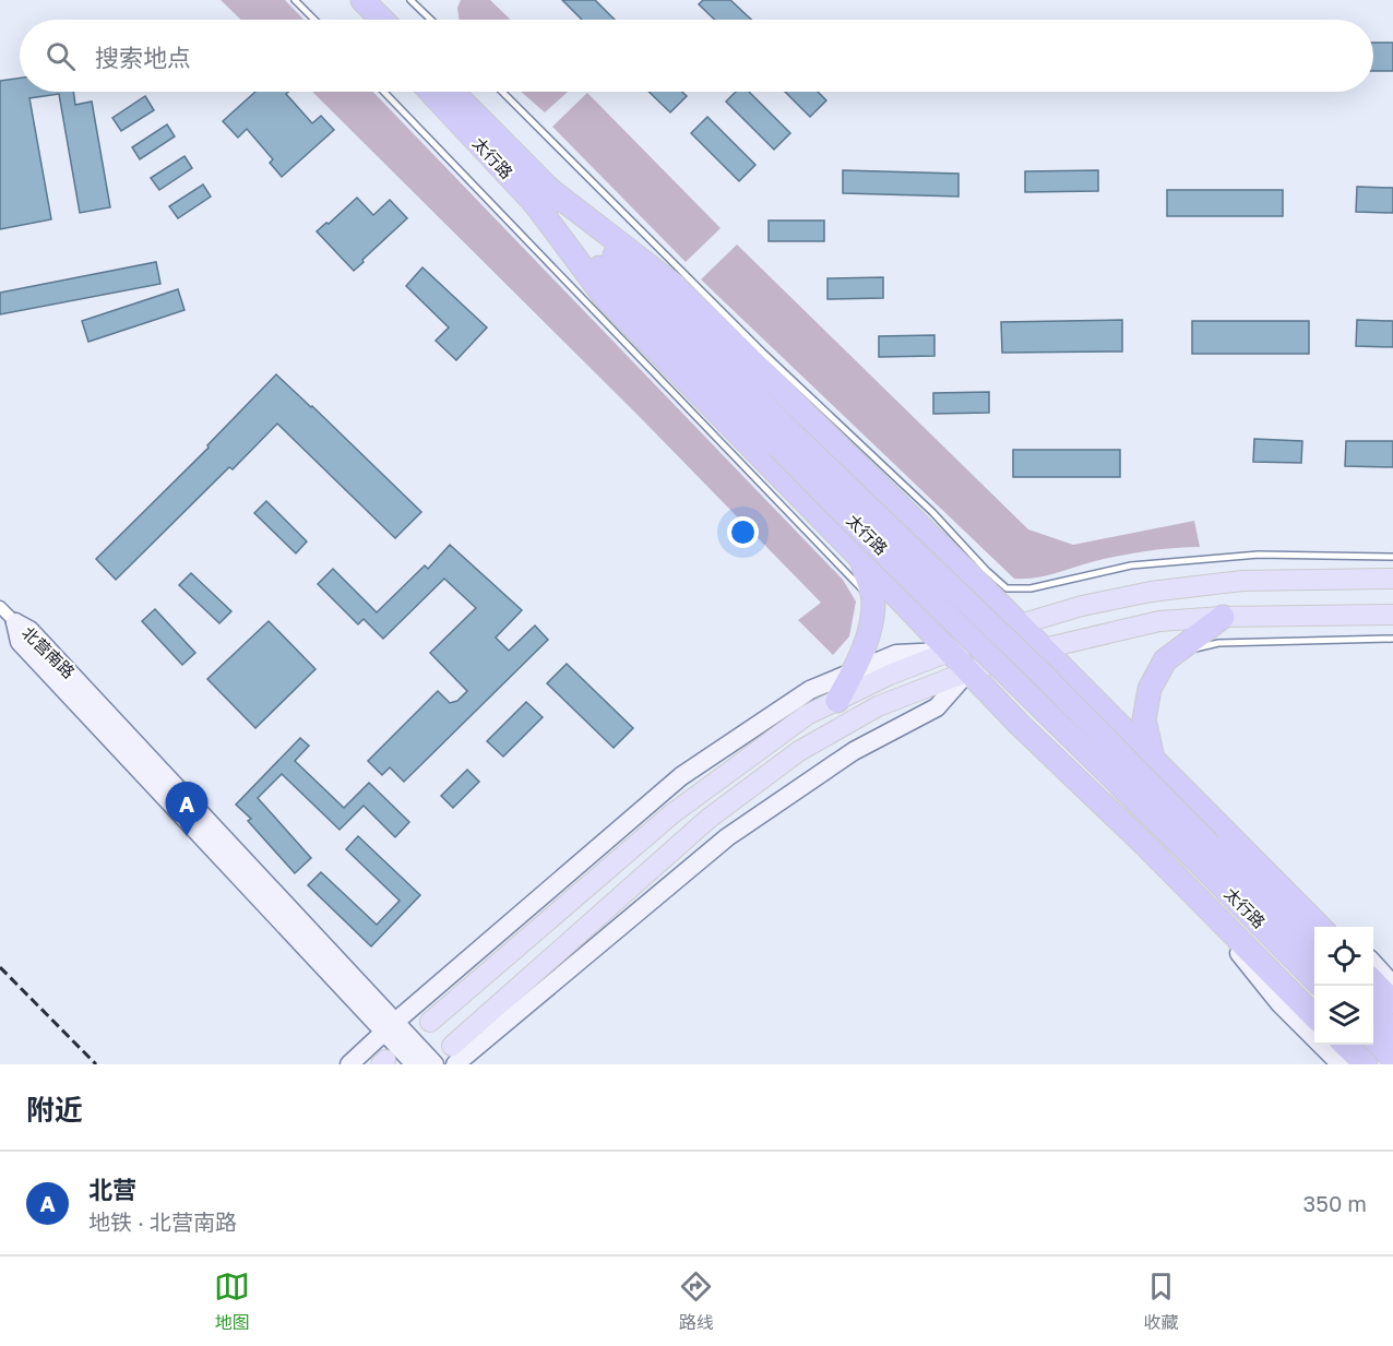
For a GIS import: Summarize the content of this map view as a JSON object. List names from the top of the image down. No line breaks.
{"streets":{"highway":["太行路"],"main road":["北营南路"]},"page":{"search":"搜索地点","pins":"A","heading":"附近","list":[{"mark":"A","name":"北营","note":"地铁 · 北营南路","value":"350 m"}],"nav":["地图","路线","收藏"]}}
